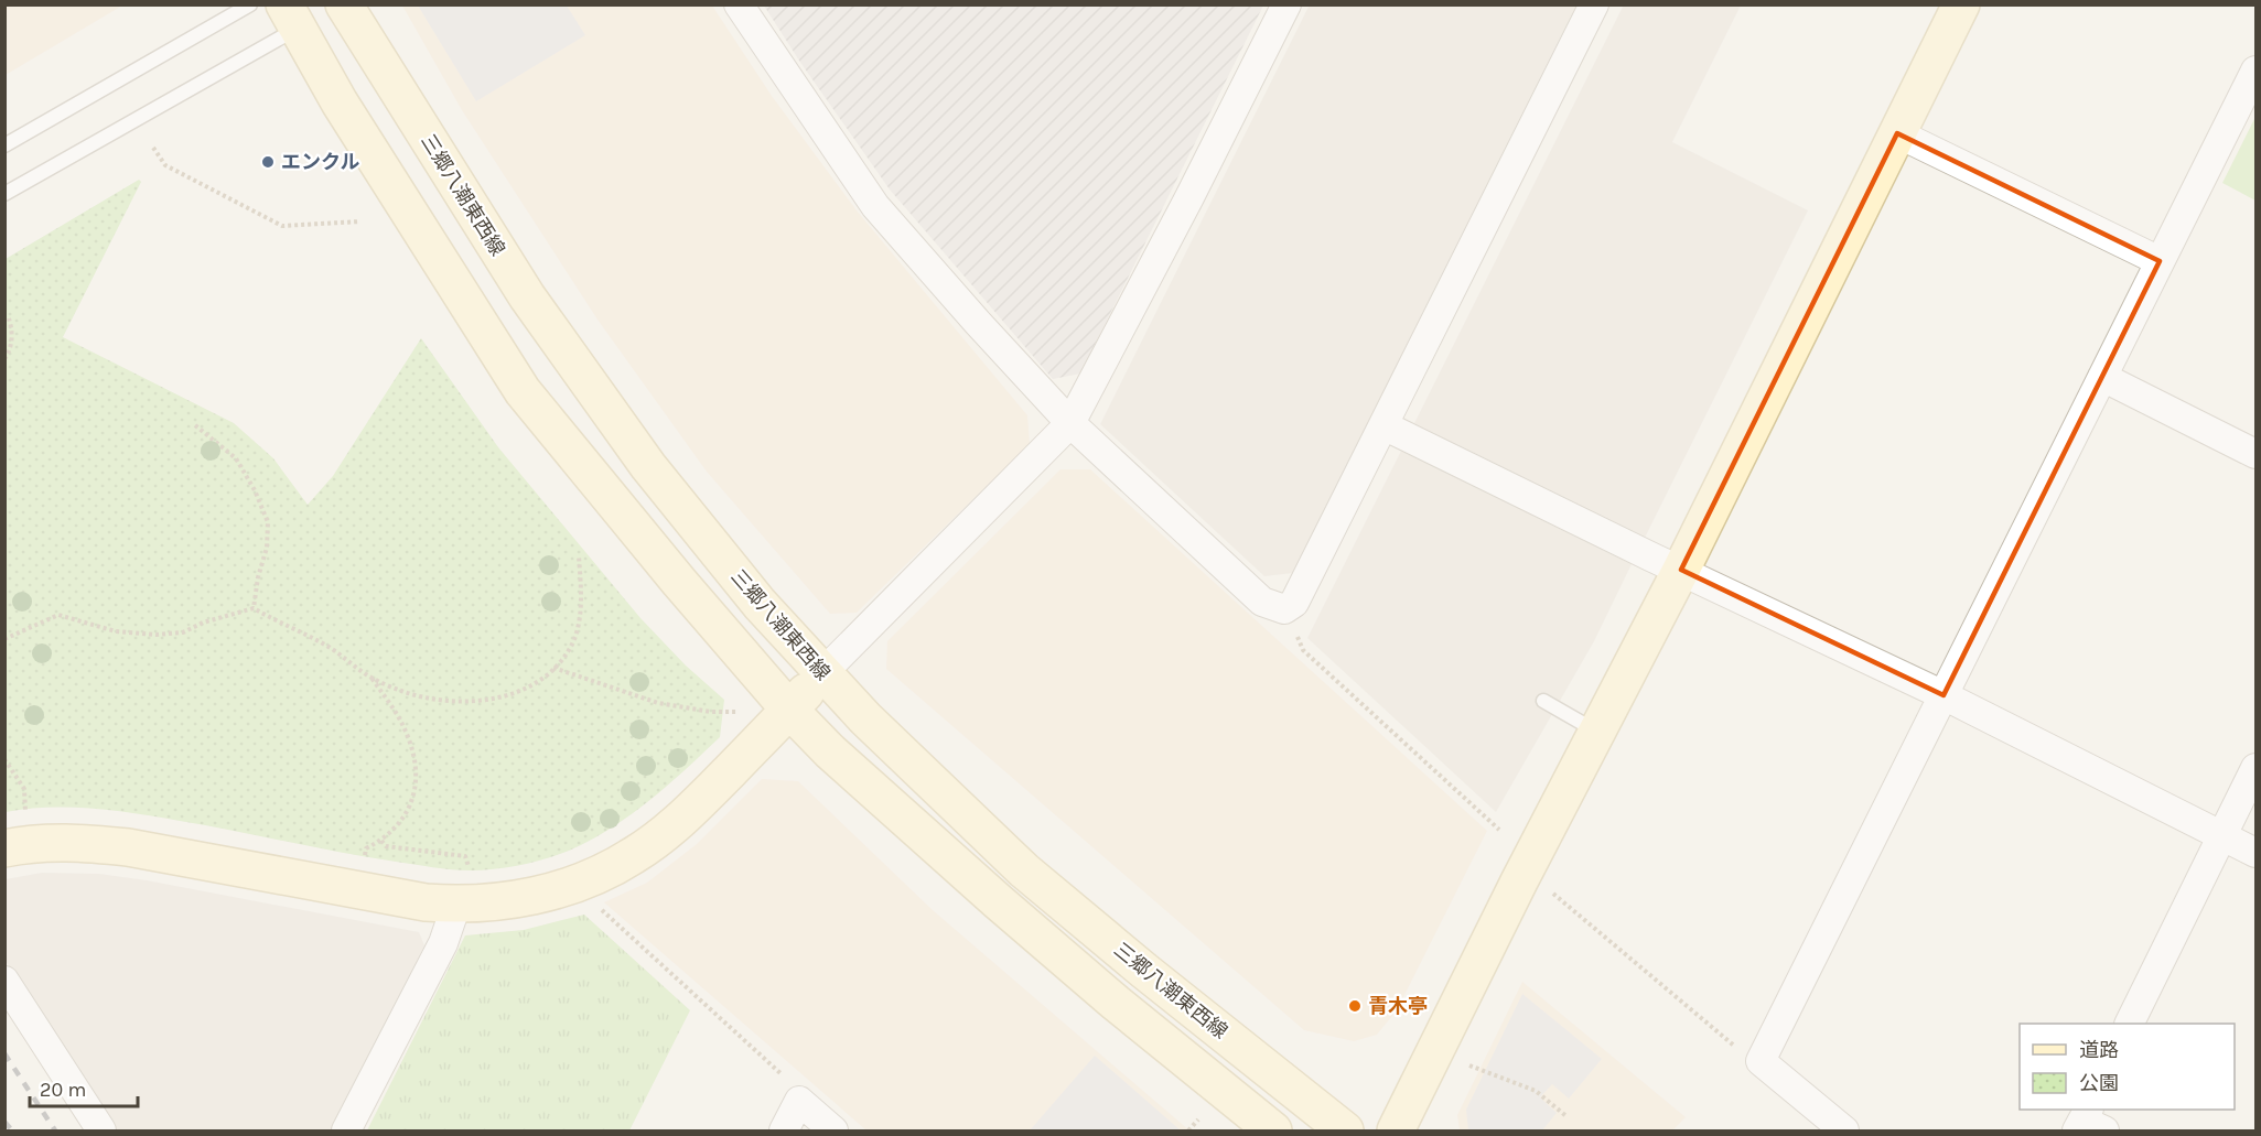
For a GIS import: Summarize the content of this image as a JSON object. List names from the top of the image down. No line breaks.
{"streets":{"street":["三郷八潮東西線"]},"places":["エンクル","青木亭"],"legend":["道路","公園"],"scale_bar":"20 m"}
